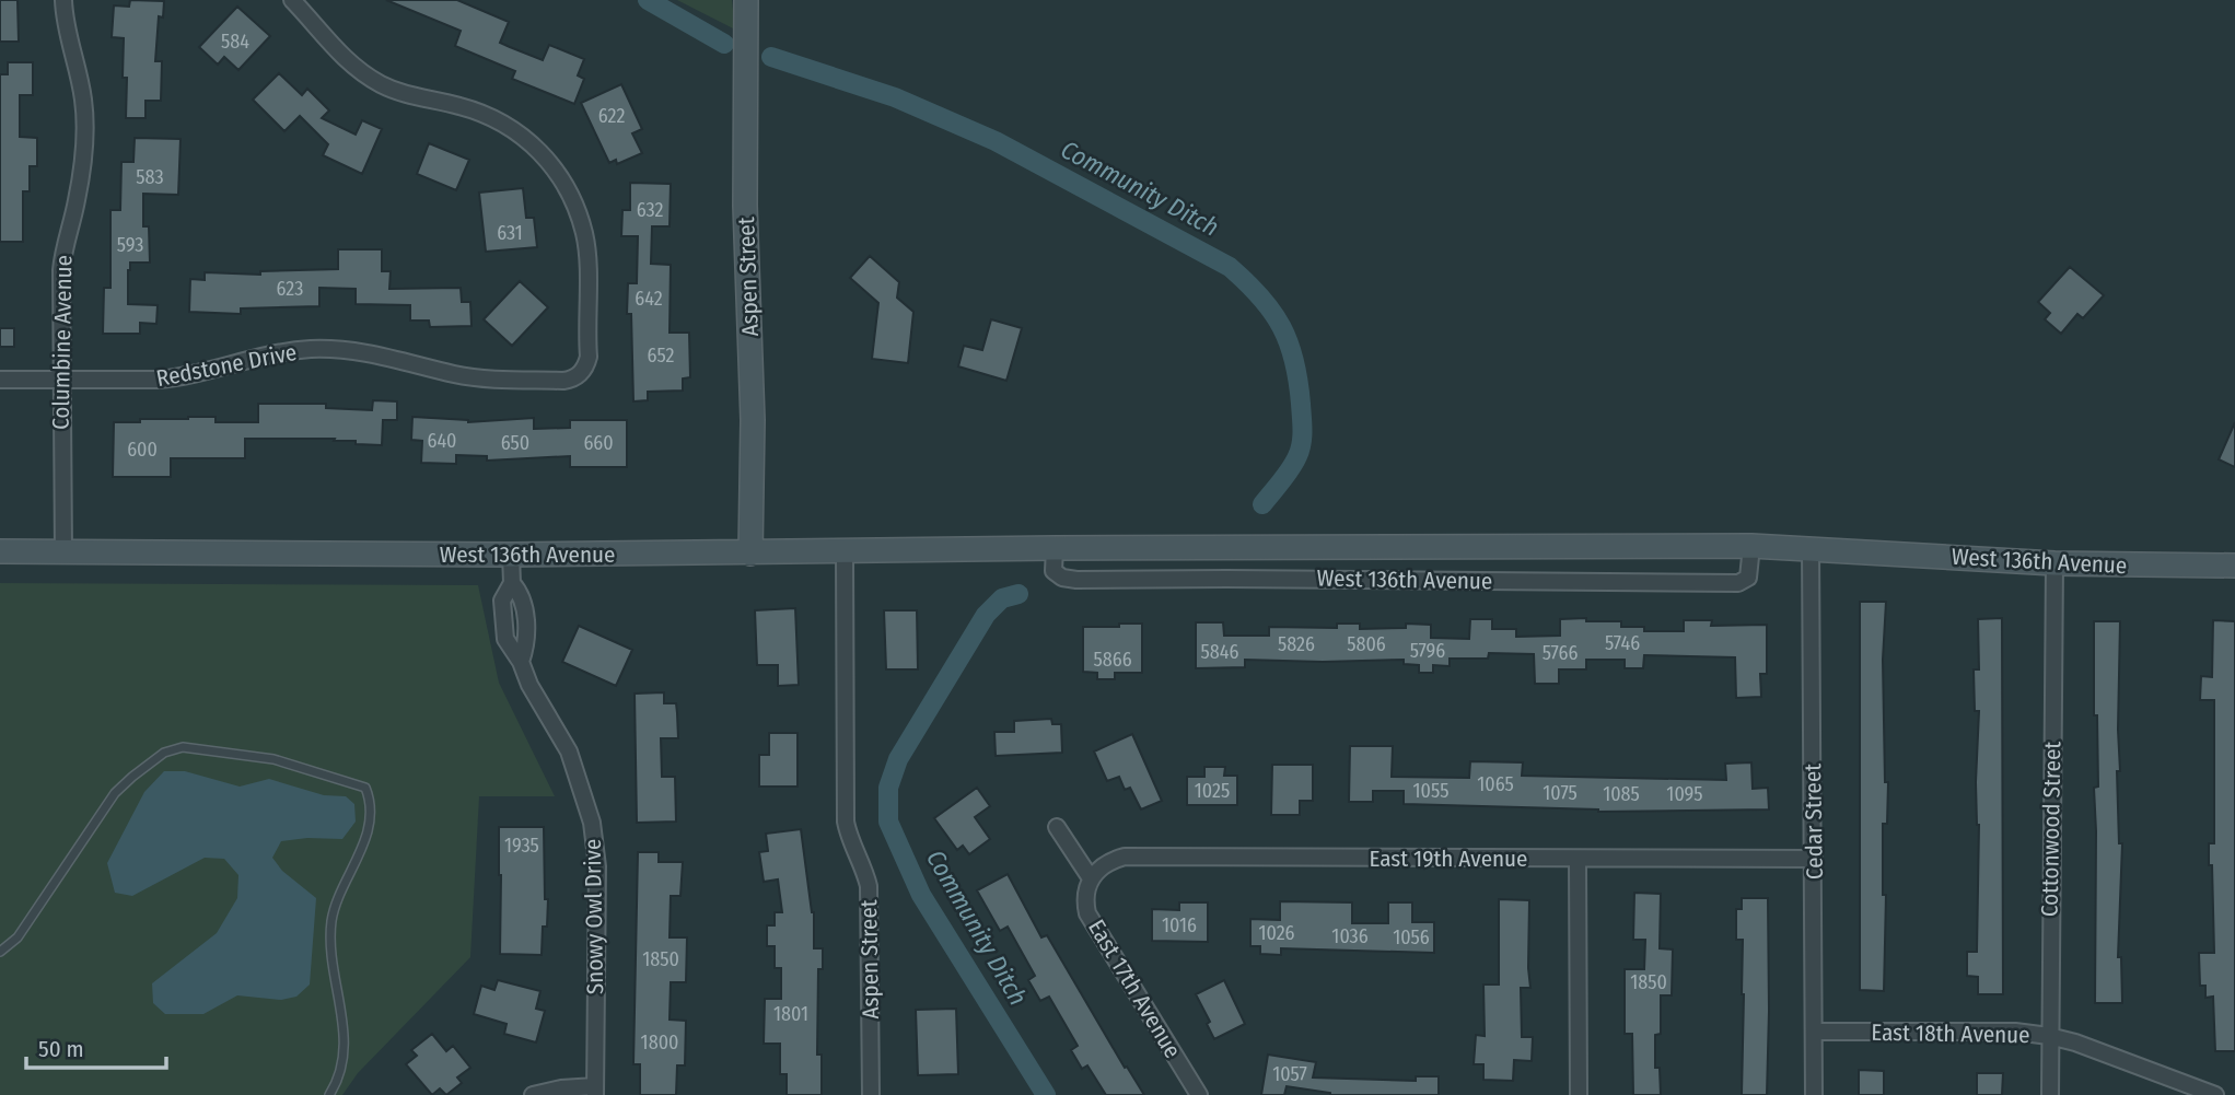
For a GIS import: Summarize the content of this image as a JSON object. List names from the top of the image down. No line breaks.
{"streets":{"main road":["Aspen Street","West 136th Avenue"],"street":["Columbine Avenue","Redstone Drive","Cedar Street","Cottonwood Street","East 19th Avenue","Snowy Owl Drive","East 17th Avenue","East 18th Avenue"]},"crossings":[["Aspen Street","West 136th Avenue"],["Columbine Avenue","Redstone Drive"],["Columbine Avenue","West 136th Avenue"],["West 136th Avenue","Cedar Street"],["West 136th Avenue","Cottonwood Street"],["West 136th Avenue","Snowy Owl Drive"],["Cedar Street","East 19th Avenue"],["Cedar Street","East 18th Avenue"],["Cottonwood Street","East 18th Avenue"],["East 19th Avenue","East 17th Avenue"]],"water":["Community Ditch"],"house_numbers":["584","622","583","632","631","593","623","642","652","640","650","660","600","5746","5826","5806","5796","5846","5766","5866","1065","1025","1055","1075","1085","1095","1935","1016","1026","1036","1056","1850","1850","1801","1800","1057"],"scale_bar":"50 m"}
